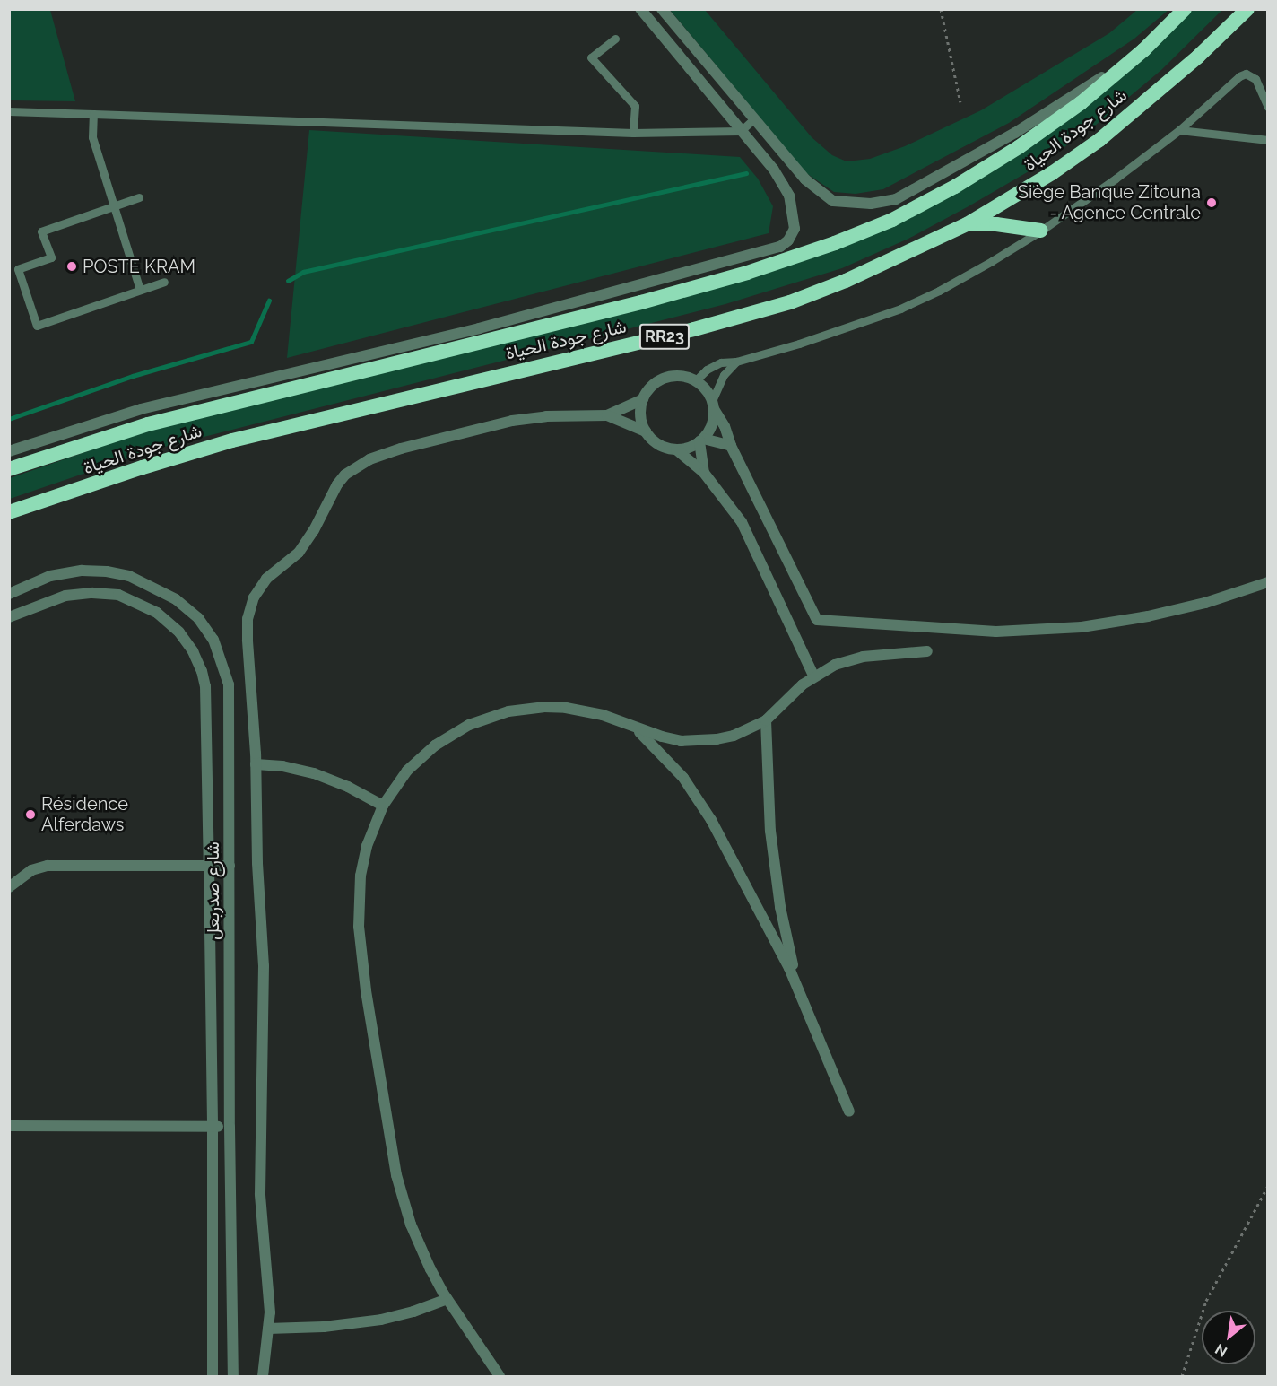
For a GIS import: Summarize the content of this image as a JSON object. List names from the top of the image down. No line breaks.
{"streets":{"highway":["شارع جودة الحياة","RR23"],"street":["شارع صدربعل"]},"places":["Siège Banque Zitouna - Agence Centrale","POSTE KRAM","Résidence Alferdaws"],"north":"bottom left"}
